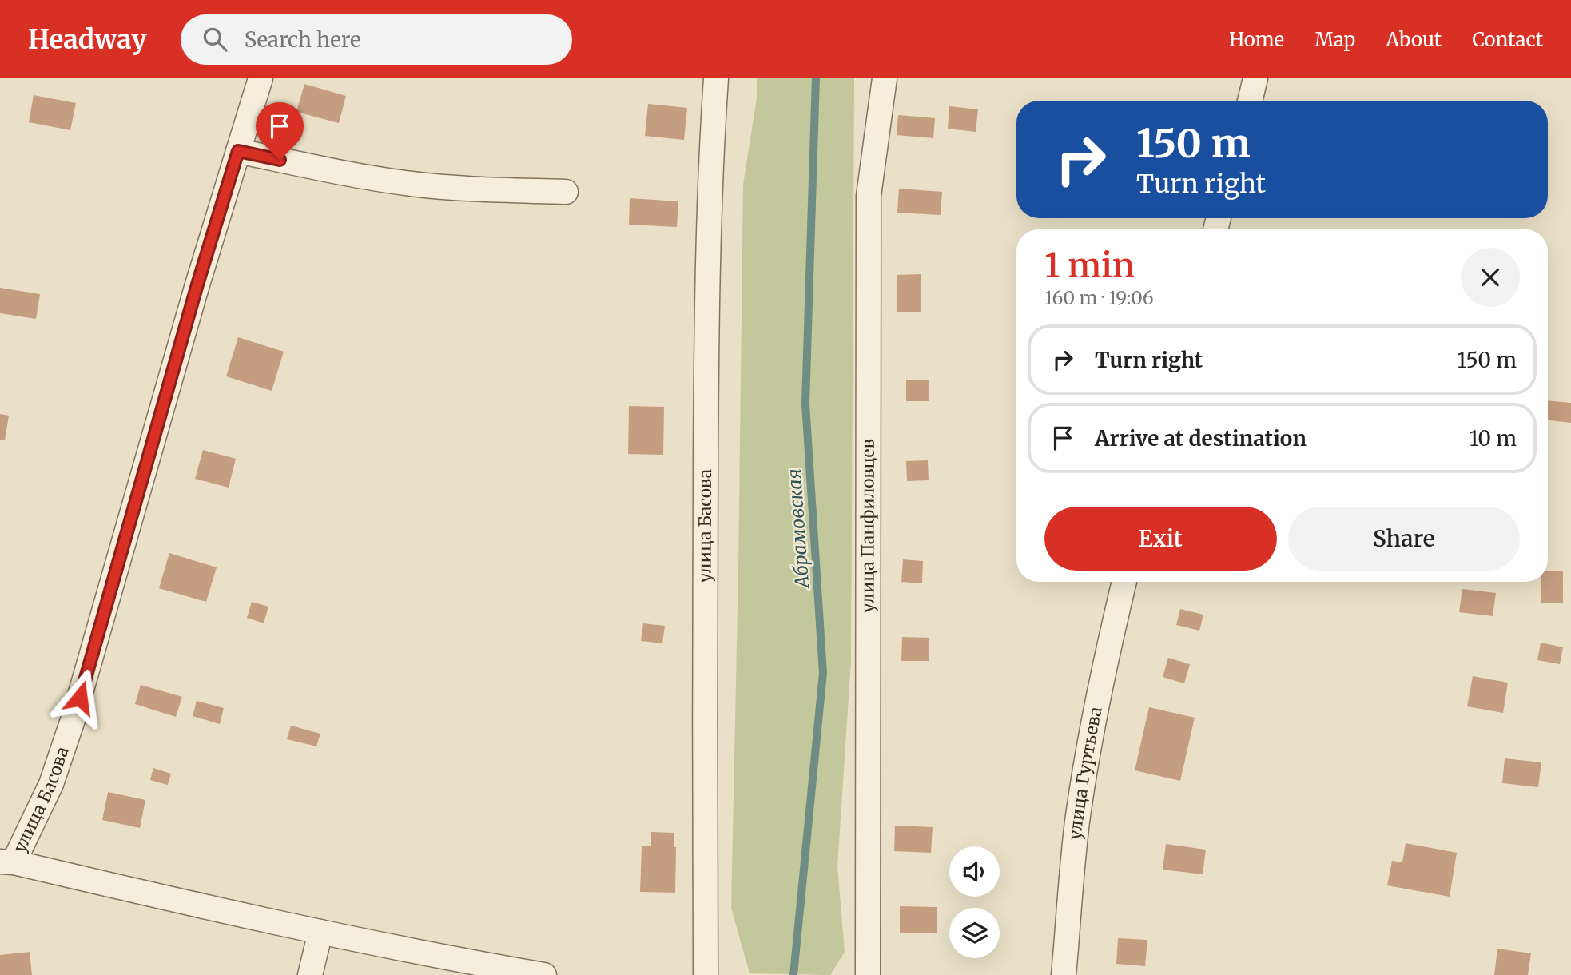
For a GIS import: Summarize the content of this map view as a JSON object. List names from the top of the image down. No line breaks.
{"streets":{"street":["улица Панфиловцев","улица Басова","улица Гуртьева"]},"water":["Абрамовская"],"page":{"header":"Headway","search":"Search here","nav":["Home","Map","About","Contact"],"turn":["150 m","Turn right"],"heading":["1 min","160 m · 19:06"],"list":[{"name":"Turn right","value":"150 m"},{"name":"Arrive at destination","value":"10 m"}],"buttons":["Exit","Share"]}}
